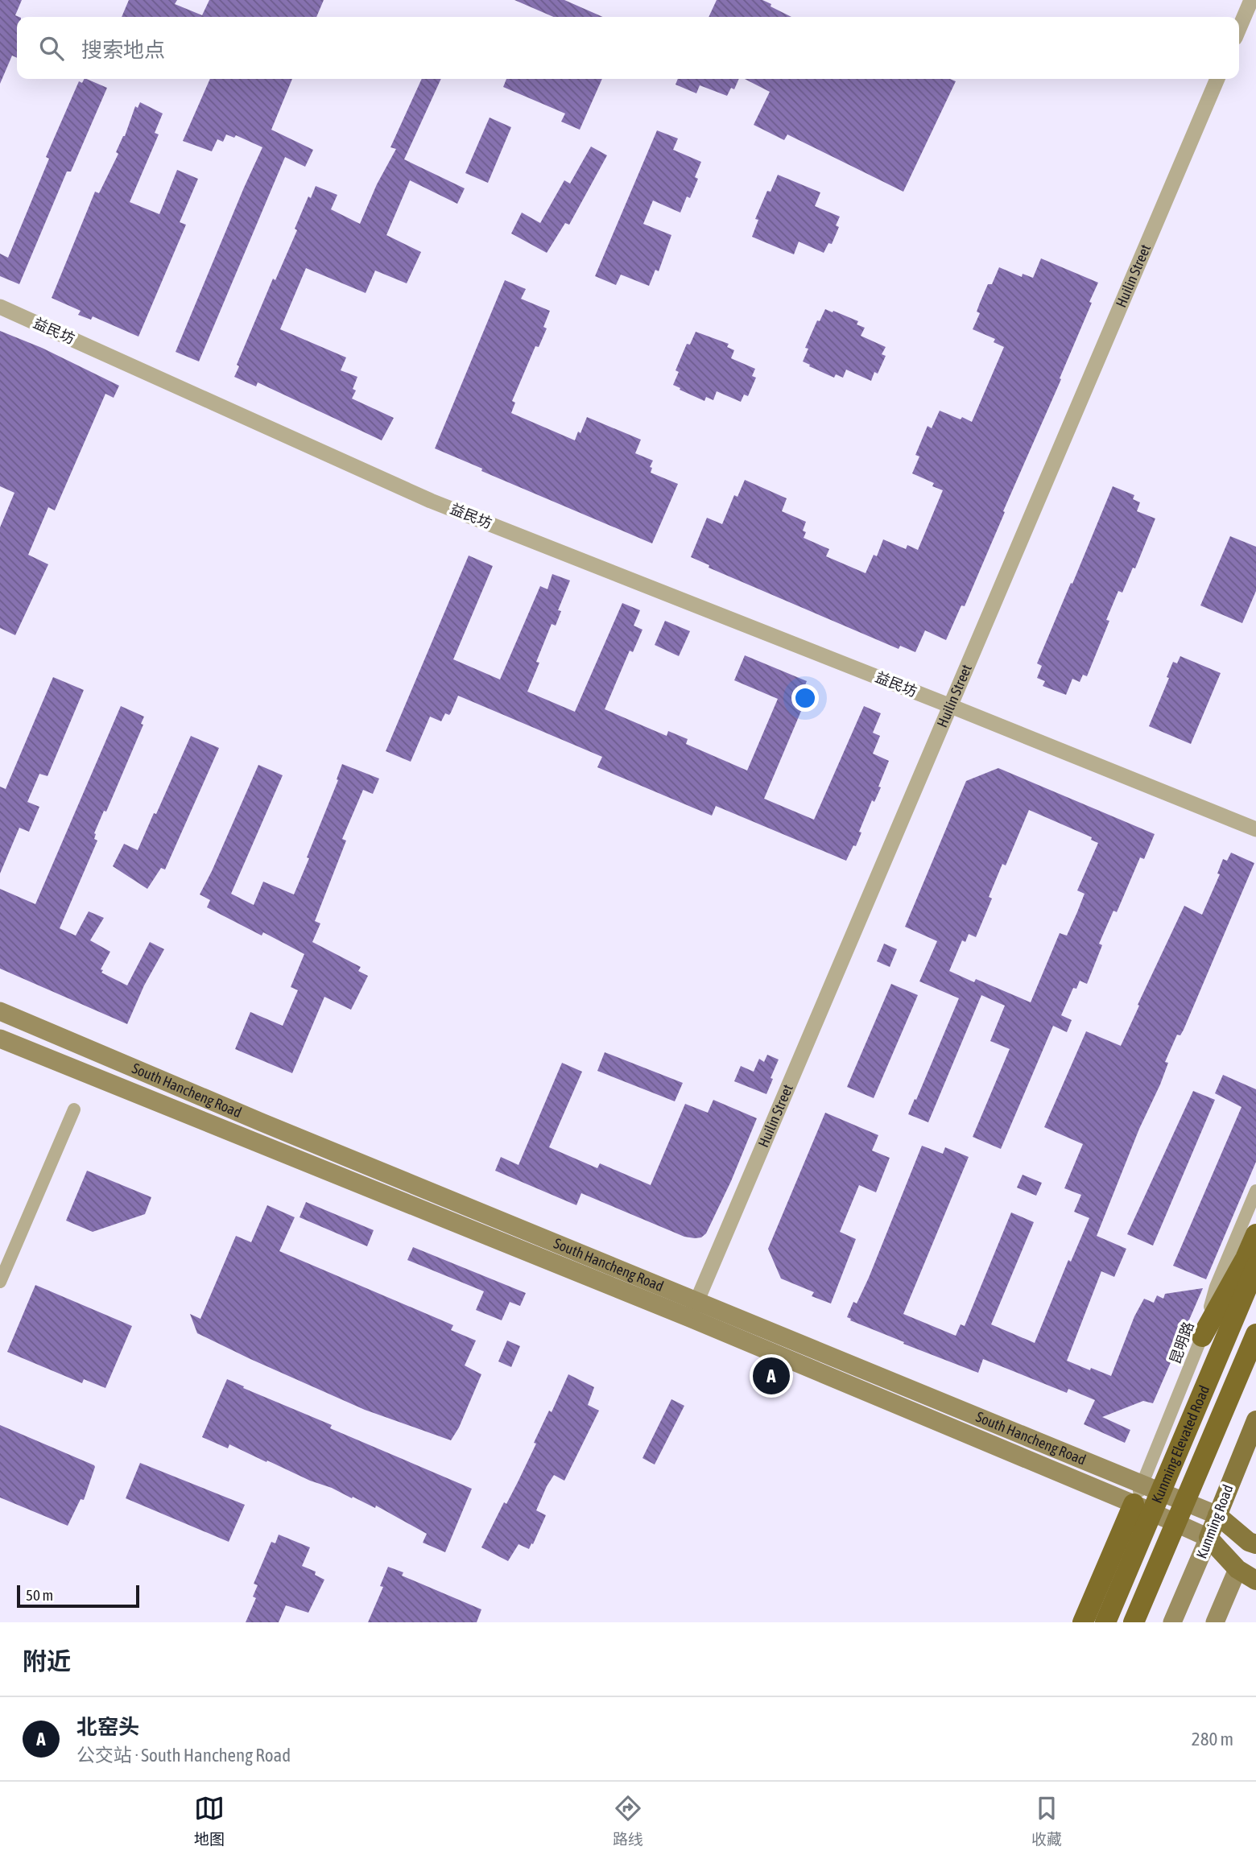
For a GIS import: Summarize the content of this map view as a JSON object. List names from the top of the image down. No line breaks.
{"streets":{"highway":["Kunming Elevated Road"],"main road":["South Hancheng Road","Kunming Road"],"street":["Huilin Street","益民坊","昆明路"]},"crossings":[["Huilin Street","益民坊"],["Huilin Street","South Hancheng Road"],["South Hancheng Road","昆明路"],["South Hancheng Road","Kunming Road"]],"scale_bar":"50 m","page":{"search":"搜索地点","pins":"A","scale":"50 m","heading":"附近","list":[{"mark":"A","name":"北窑头","note":"公交站 · South Hancheng Road","value":"280 m"}],"nav":["地图","路线","收藏"]}}
